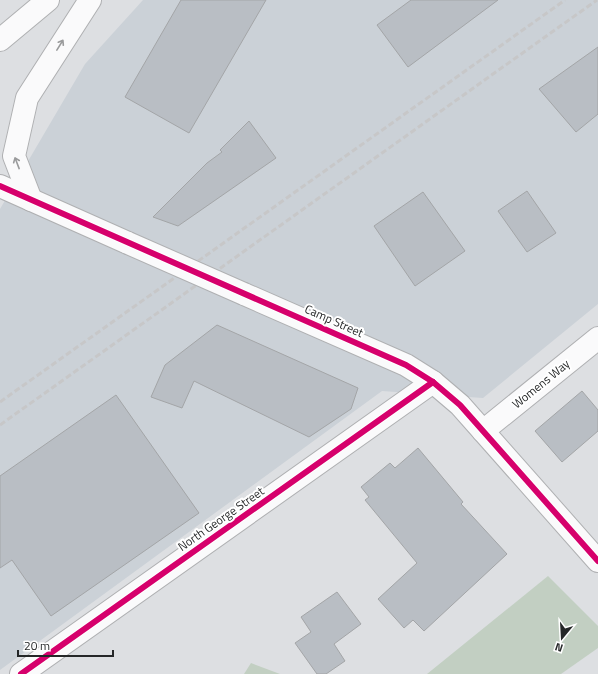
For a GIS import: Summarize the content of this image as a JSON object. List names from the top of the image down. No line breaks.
{"streets":{"street":["Camp Street","Womens Way","North George Street"]},"crossings":[["Camp Street","Womens Way"],["Camp Street","North George Street"]],"scale_bar":"20 m","north":"bottom"}
